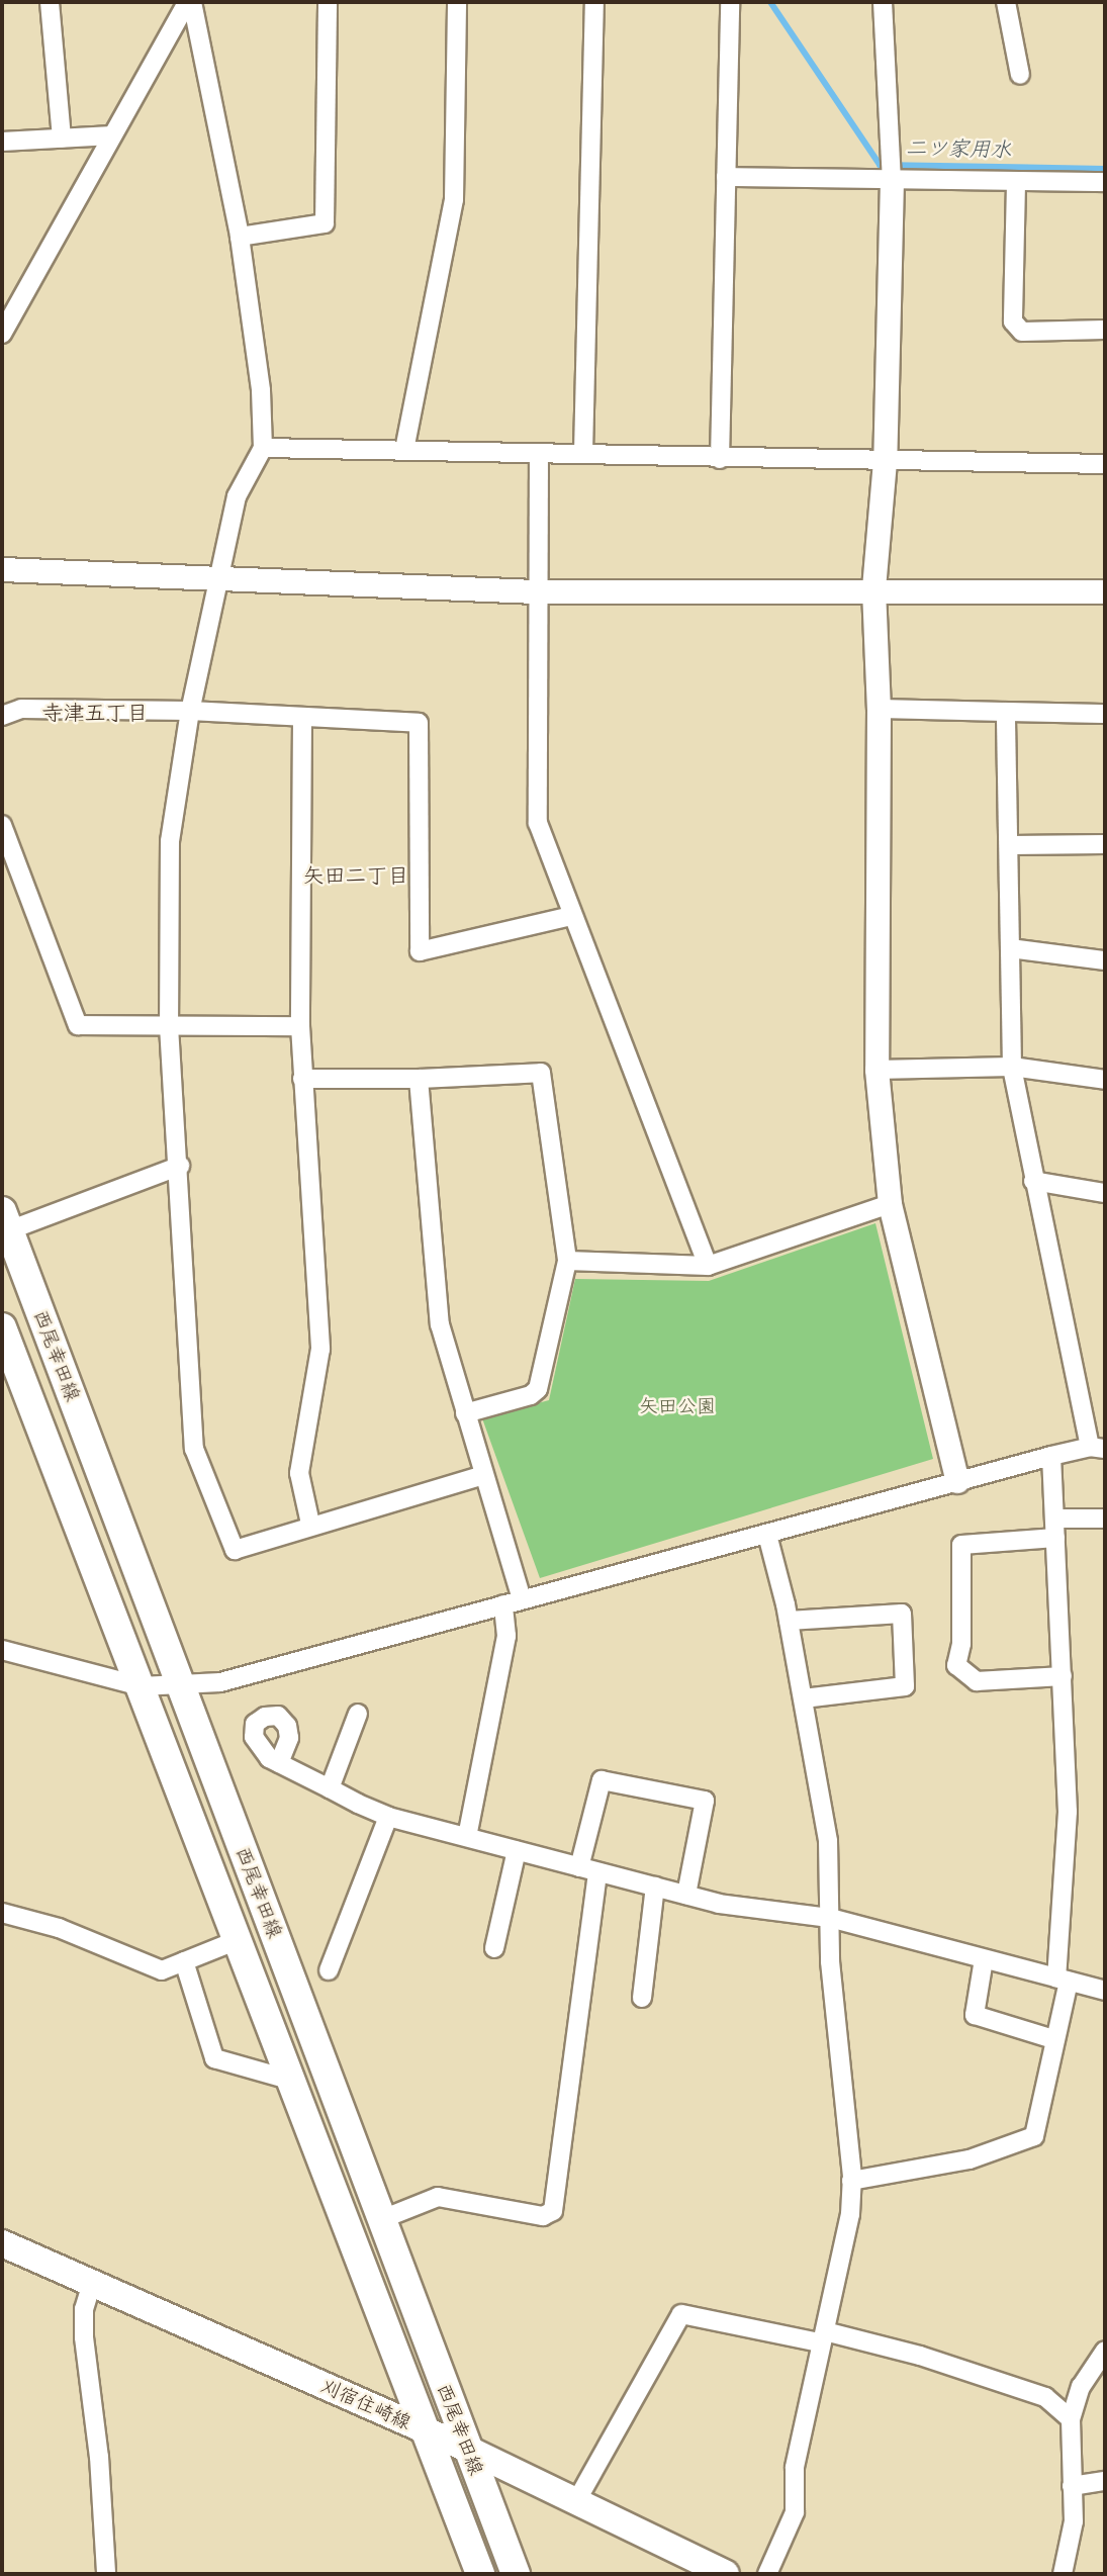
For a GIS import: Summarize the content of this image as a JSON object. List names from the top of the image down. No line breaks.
{"streets":{"main road":["西尾幸田線","刈宿住崎線"]},"crossings":[["西尾幸田線","刈宿住崎線"]],"districts":["寺津五丁目","矢田二丁目"],"water":["二ツ家用水"],"parks":["矢田公園"]}
